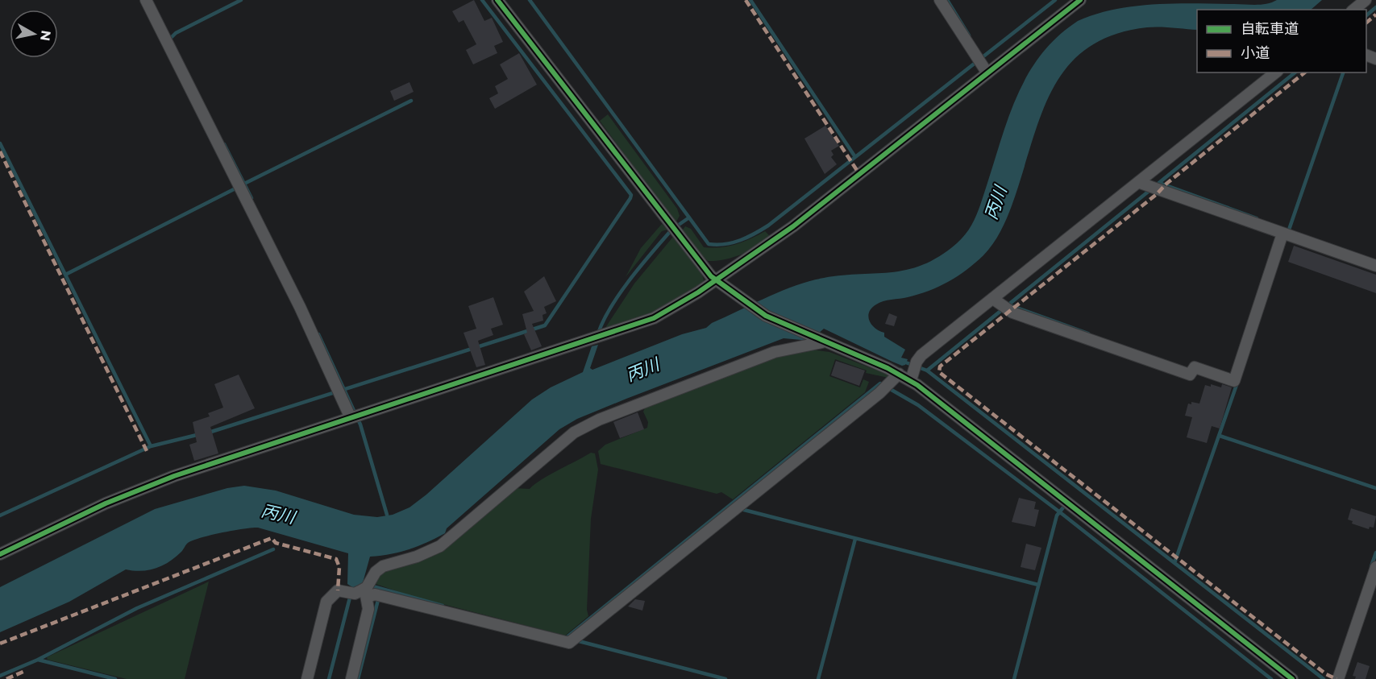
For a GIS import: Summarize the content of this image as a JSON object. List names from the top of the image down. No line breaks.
{"water":["丙川"],"legend":["自転車道","小道"],"north":"right"}
